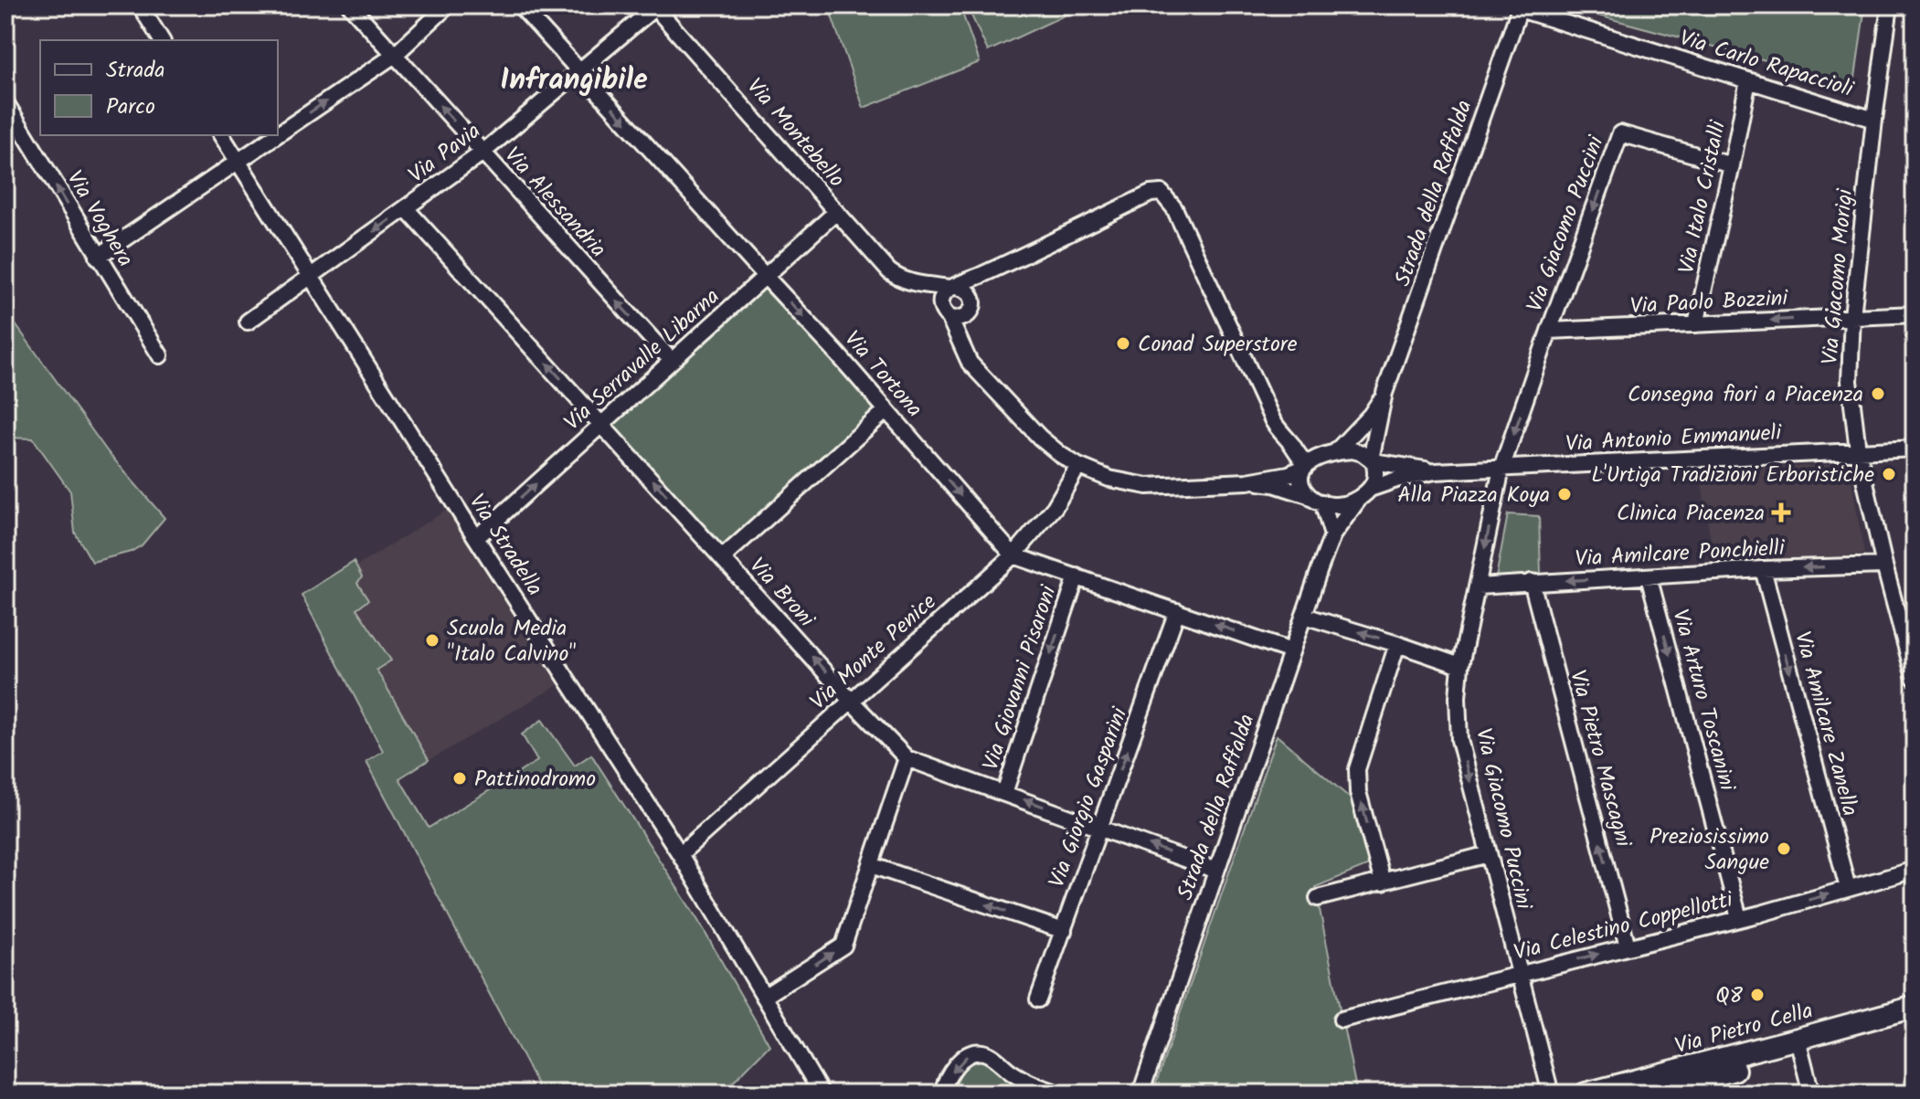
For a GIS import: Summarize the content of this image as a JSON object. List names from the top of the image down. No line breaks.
{"streets":{"main road":["Via Pietro Cella"],"street":["Via Carlo Rapaccioli","Via Montebello","Via Pavia","Strada della Raffalda","Via Italo Cristalli","Via Alessandria","Via Voghera","Via Giacomo Puccini","Via Giacomo Morigi","Via Paolo Bozzini","Via Serravalle Libarna","Via Tortona","Via Antonio Emmanueli","Via Stradella","Via Amilcare Ponchielli","Via Broni","Via Monte Penice","Via Giovanni Pisaroni","Via Arturo Toscanini","Via Amilcare Zanella","Via Pietro Mascagni","Via Giorgio Gasparini","Via Celestino Coppellotti"]},"crossings":[["Via Carlo Rapaccioli","Strada della Raffalda"],["Via Carlo Rapaccioli","Via Italo Cristalli"],["Via Carlo Rapaccioli","Via Giacomo Morigi"],["Via Montebello","Via Pavia"],["Via Montebello","Via Serravalle Libarna"],["Via Pavia","Via Alessandria"],["Via Pavia","Via Tortona"],["Via Pavia","Via Stradella"],["Via Pavia","Via Broni"],["Strada della Raffalda","Via Antonio Emmanueli"],["Strada della Raffalda","Via Broni"],["Via Italo Cristalli","Via Giacomo Puccini"],["Via Italo Cristalli","Via Paolo Bozzini"],["Via Alessandria","Via Serravalle Libarna"],["Via Giacomo Puccini","Via Paolo Bozzini"],["Via Giacomo Puccini","Via Antonio Emmanueli"],["Via Giacomo Puccini","Via Amilcare Ponchielli"],["Via Giacomo Puccini","Via Celestino Coppellotti"],["Via Giacomo Morigi","Via Paolo Bozzini"],["Via Giacomo Morigi","Via Antonio Emmanueli"],["Via Giacomo Morigi","Via Amilcare Ponchielli"],["Via Serravalle Libarna","Via Tortona"],["Via Serravalle Libarna","Via Stradella"],["Via Serravalle Libarna","Via Broni"],["Via Tortona","Via Monte Penice"],["Via Stradella","Via Monte Penice"],["Via Amilcare Ponchielli","Via Arturo Toscanini"],["Via Amilcare Ponchielli","Via Amilcare Zanella"],["Via Amilcare Ponchielli","Via Pietro Mascagni"],["Via Broni","Via Monte Penice"],["Via Broni","Via Giovanni Pisaroni"],["Via Broni","Via Giorgio Gasparini"],["Via Arturo Toscanini","Via Celestino Coppellotti"],["Via Amilcare Zanella","Via Celestino Coppellotti"],["Via Pietro Mascagni","Via Celestino Coppellotti"]],"one_way":["Via Alessandria","Via Voghera","Via Giacomo Puccini","Via Paolo Bozzini","Via Serravalle Libarna","Via Amilcare Ponchielli","Via Broni","Via Giovanni Pisaroni","Via Arturo Toscanini","Via Amilcare Zanella","Via Pietro Mascagni","Via Giorgio Gasparini","Via Celestino Coppellotti"],"districts":["Infrangibile"],"places":{"other":["Conad Superstore","Consegna fiori a Piacenza","L'Urtiga Tradizioni Erboristiche","Alla Piazza Koya","Scuola Media \"Italo Calvino\"","Pattinodromo","Preziosissimo Sangue","Q8"],"health":["Clinica Piacenza"]},"legend":["Strada","Parco"]}
